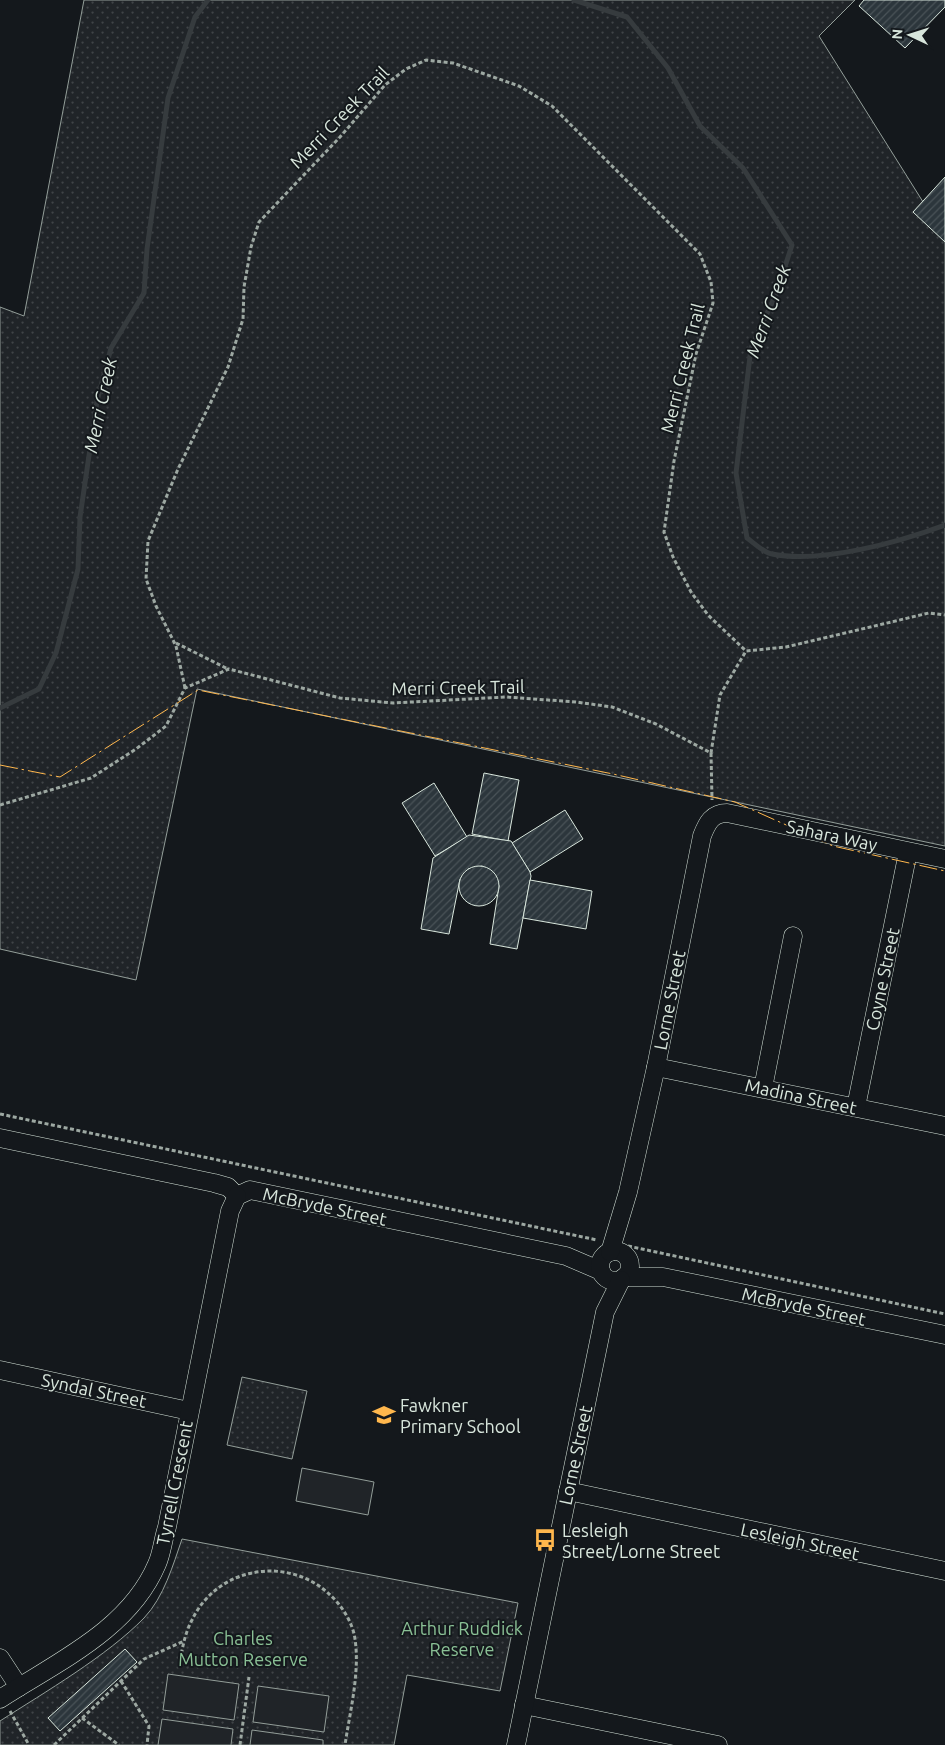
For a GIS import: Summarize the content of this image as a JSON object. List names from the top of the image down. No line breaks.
{"streets":{"street":["Sahara Way","Coyne Street","Lorne Street","Madina Street","McBryde Street","Syndal Street","Tyrrell Crescent","Lesleigh Street"],"path":["Merri Creek Trail"]},"crossings":[["Sahara Way","Coyne Street"],["Sahara Way","Lorne Street"],["Coyne Street","Madina Street"],["Lorne Street","Madina Street"],["Lorne Street","McBryde Street"],["Lorne Street","Lesleigh Street"],["McBryde Street","Tyrrell Crescent"],["Syndal Street","Tyrrell Crescent"]],"water":["Merri Creek"],"parks":["Arthur Ruddick Reserve","Charles Mutton Reserve"],"places":{"school or university":["Fawkner Primary School"],"bus stop":["Lesleigh Street/Lorne Street"]},"north":"left"}
